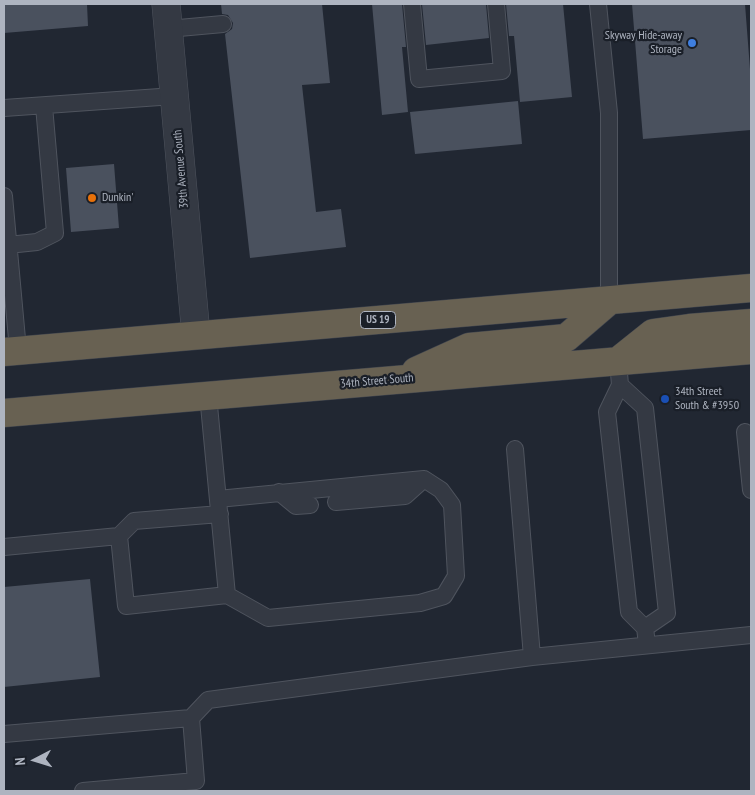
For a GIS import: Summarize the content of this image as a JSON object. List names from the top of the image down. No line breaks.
{"streets":{"highway":["US 19","34th Street South"],"street":["39th Avenue South"]},"crossings":[["39th Avenue South","US 19"]],"places":["Skyway Hide-away Storage","Dunkin'","34th Street South & #3950"],"north":"left"}
